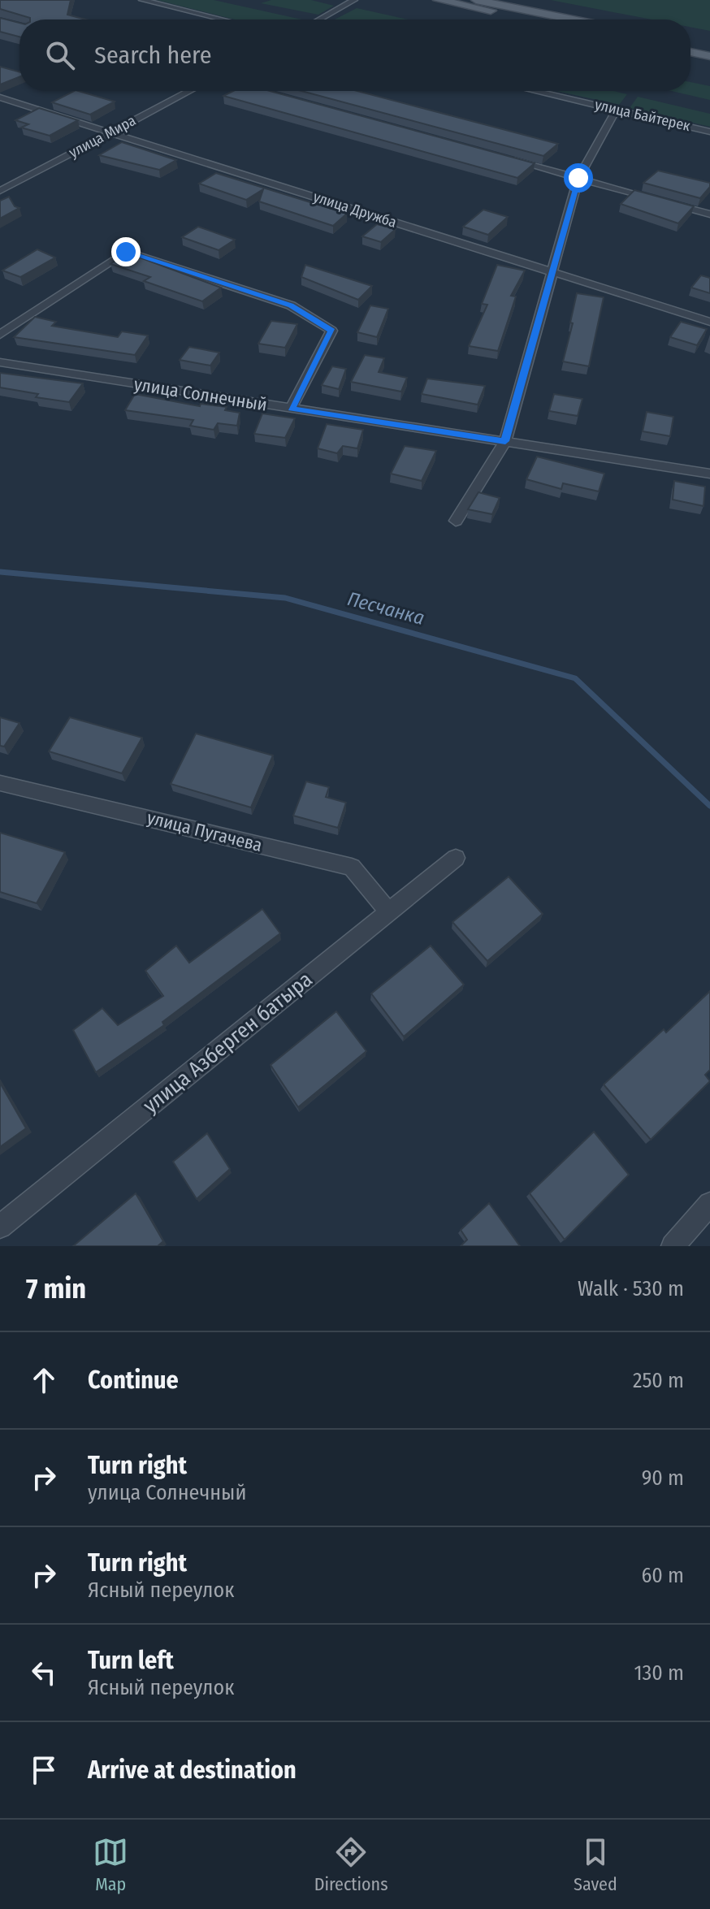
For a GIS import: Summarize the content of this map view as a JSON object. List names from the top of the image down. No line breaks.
{"streets":{"street":["улица Байтерек","улица Мира","улица Дружба","улица Солнечный","улица Пугачева","улица Азберген батыра"]},"crossings":[["улица Мира","улица Дружба"],["улица Пугачева","улица Азберген батыра"]],"water":["Песчанка"],"page":{"search":"Search here","heading":["7 min","Walk · 530 m"],"list":[["Continue","250 m"],["Turn right","улица Солнечный","90 m"],["Turn right","Ясный переулок","60 m"],["Turn left","Ясный переулок","130 m"],"Arrive at destination"],"nav":["Map","Directions","Saved"]}}
